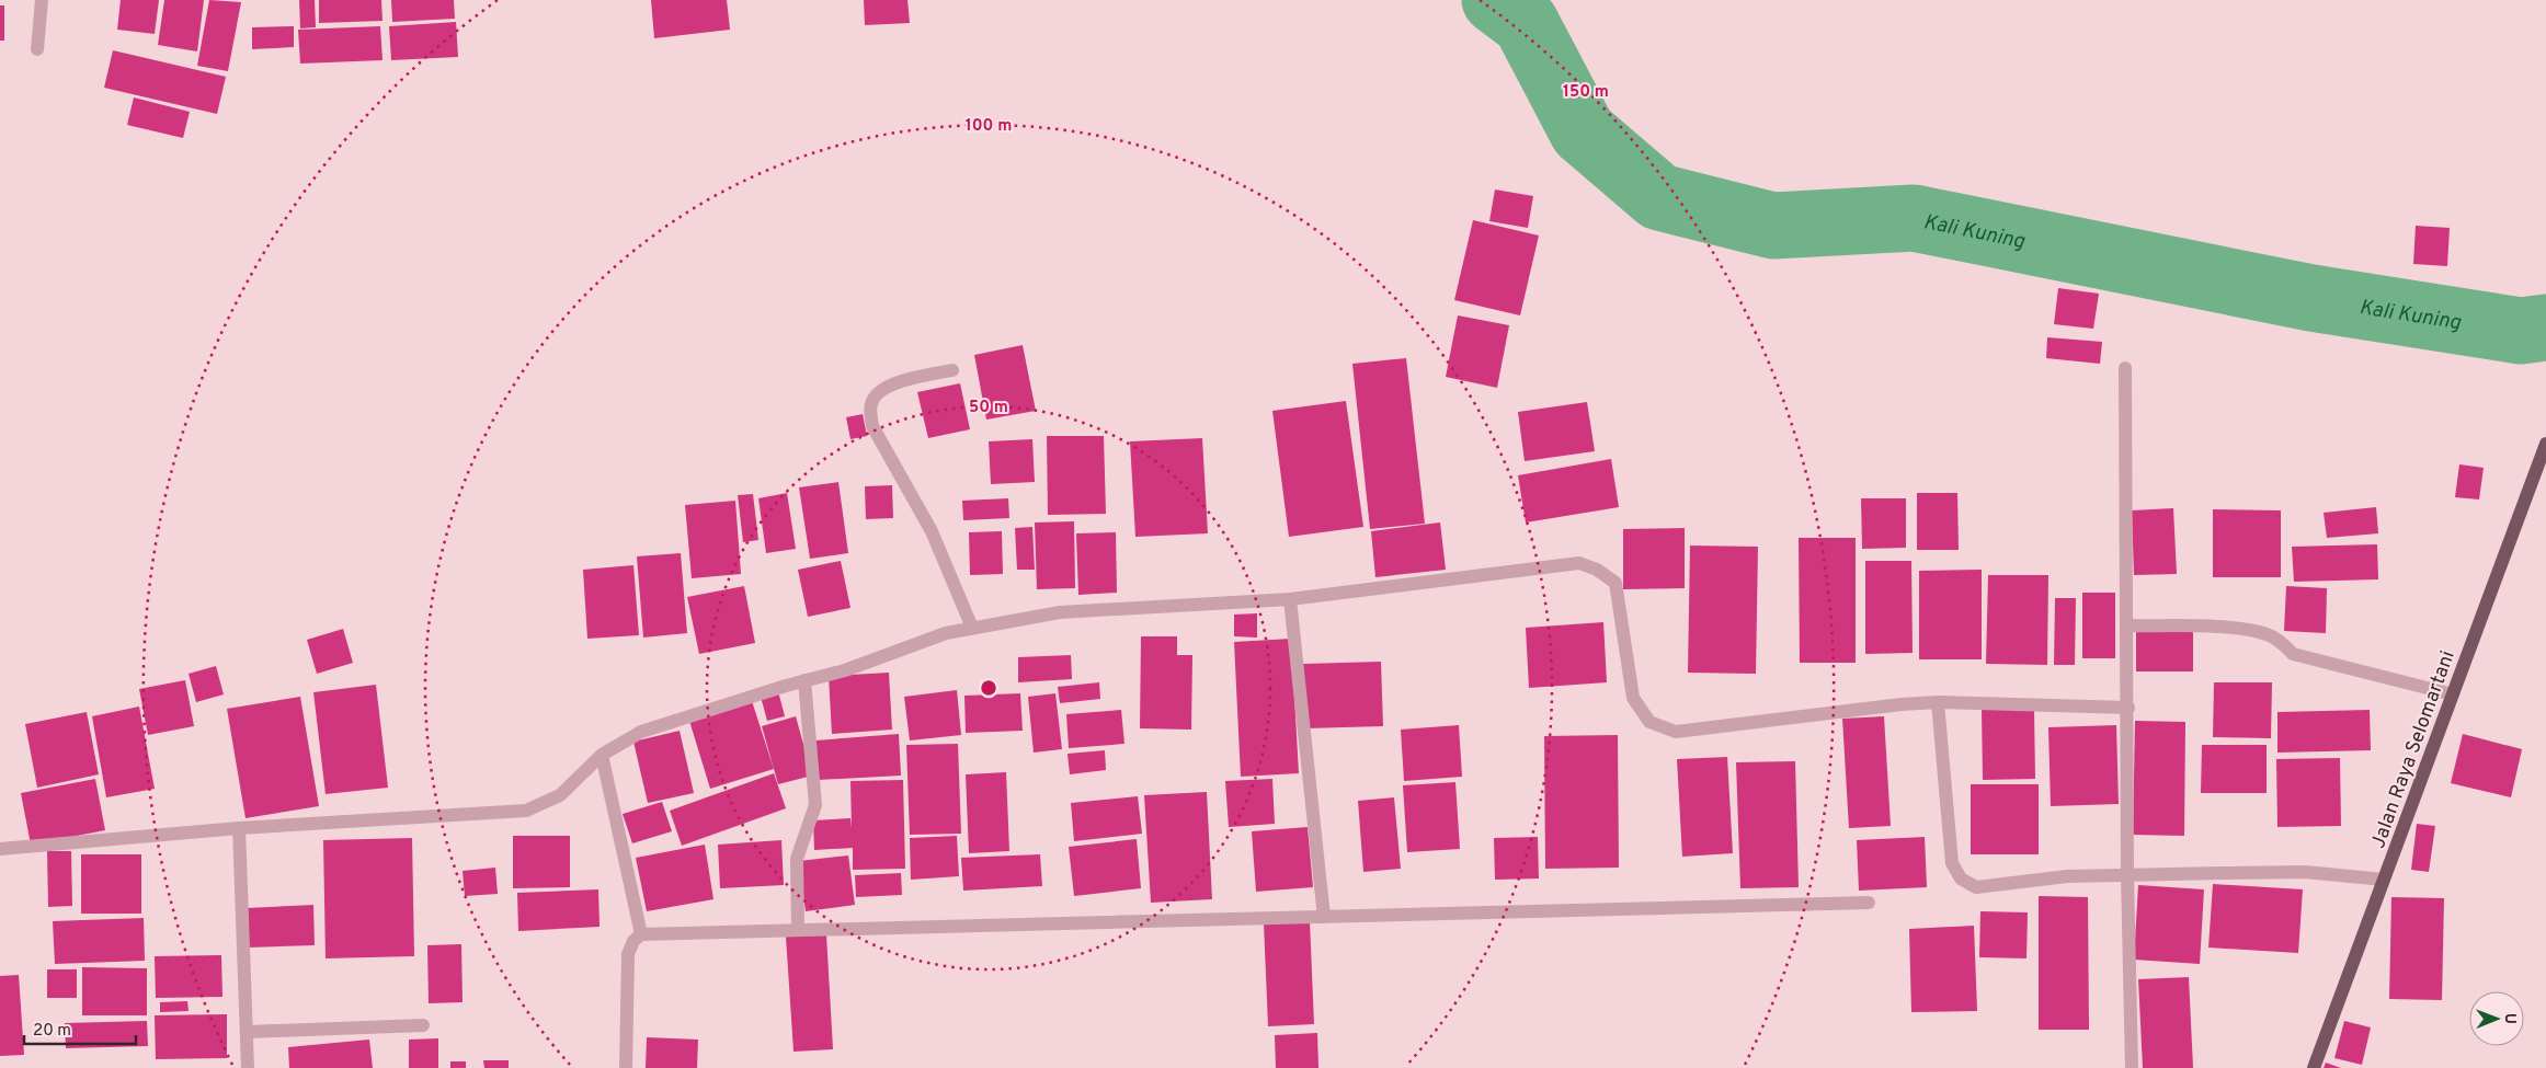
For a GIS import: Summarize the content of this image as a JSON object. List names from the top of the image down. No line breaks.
{"streets":{"main road":["Jalan Raya Selomartani"]},"water":["Kali Kuning"],"scale_bar":"20 m","north":"right","rings":["150 m","100 m","50 m"]}
